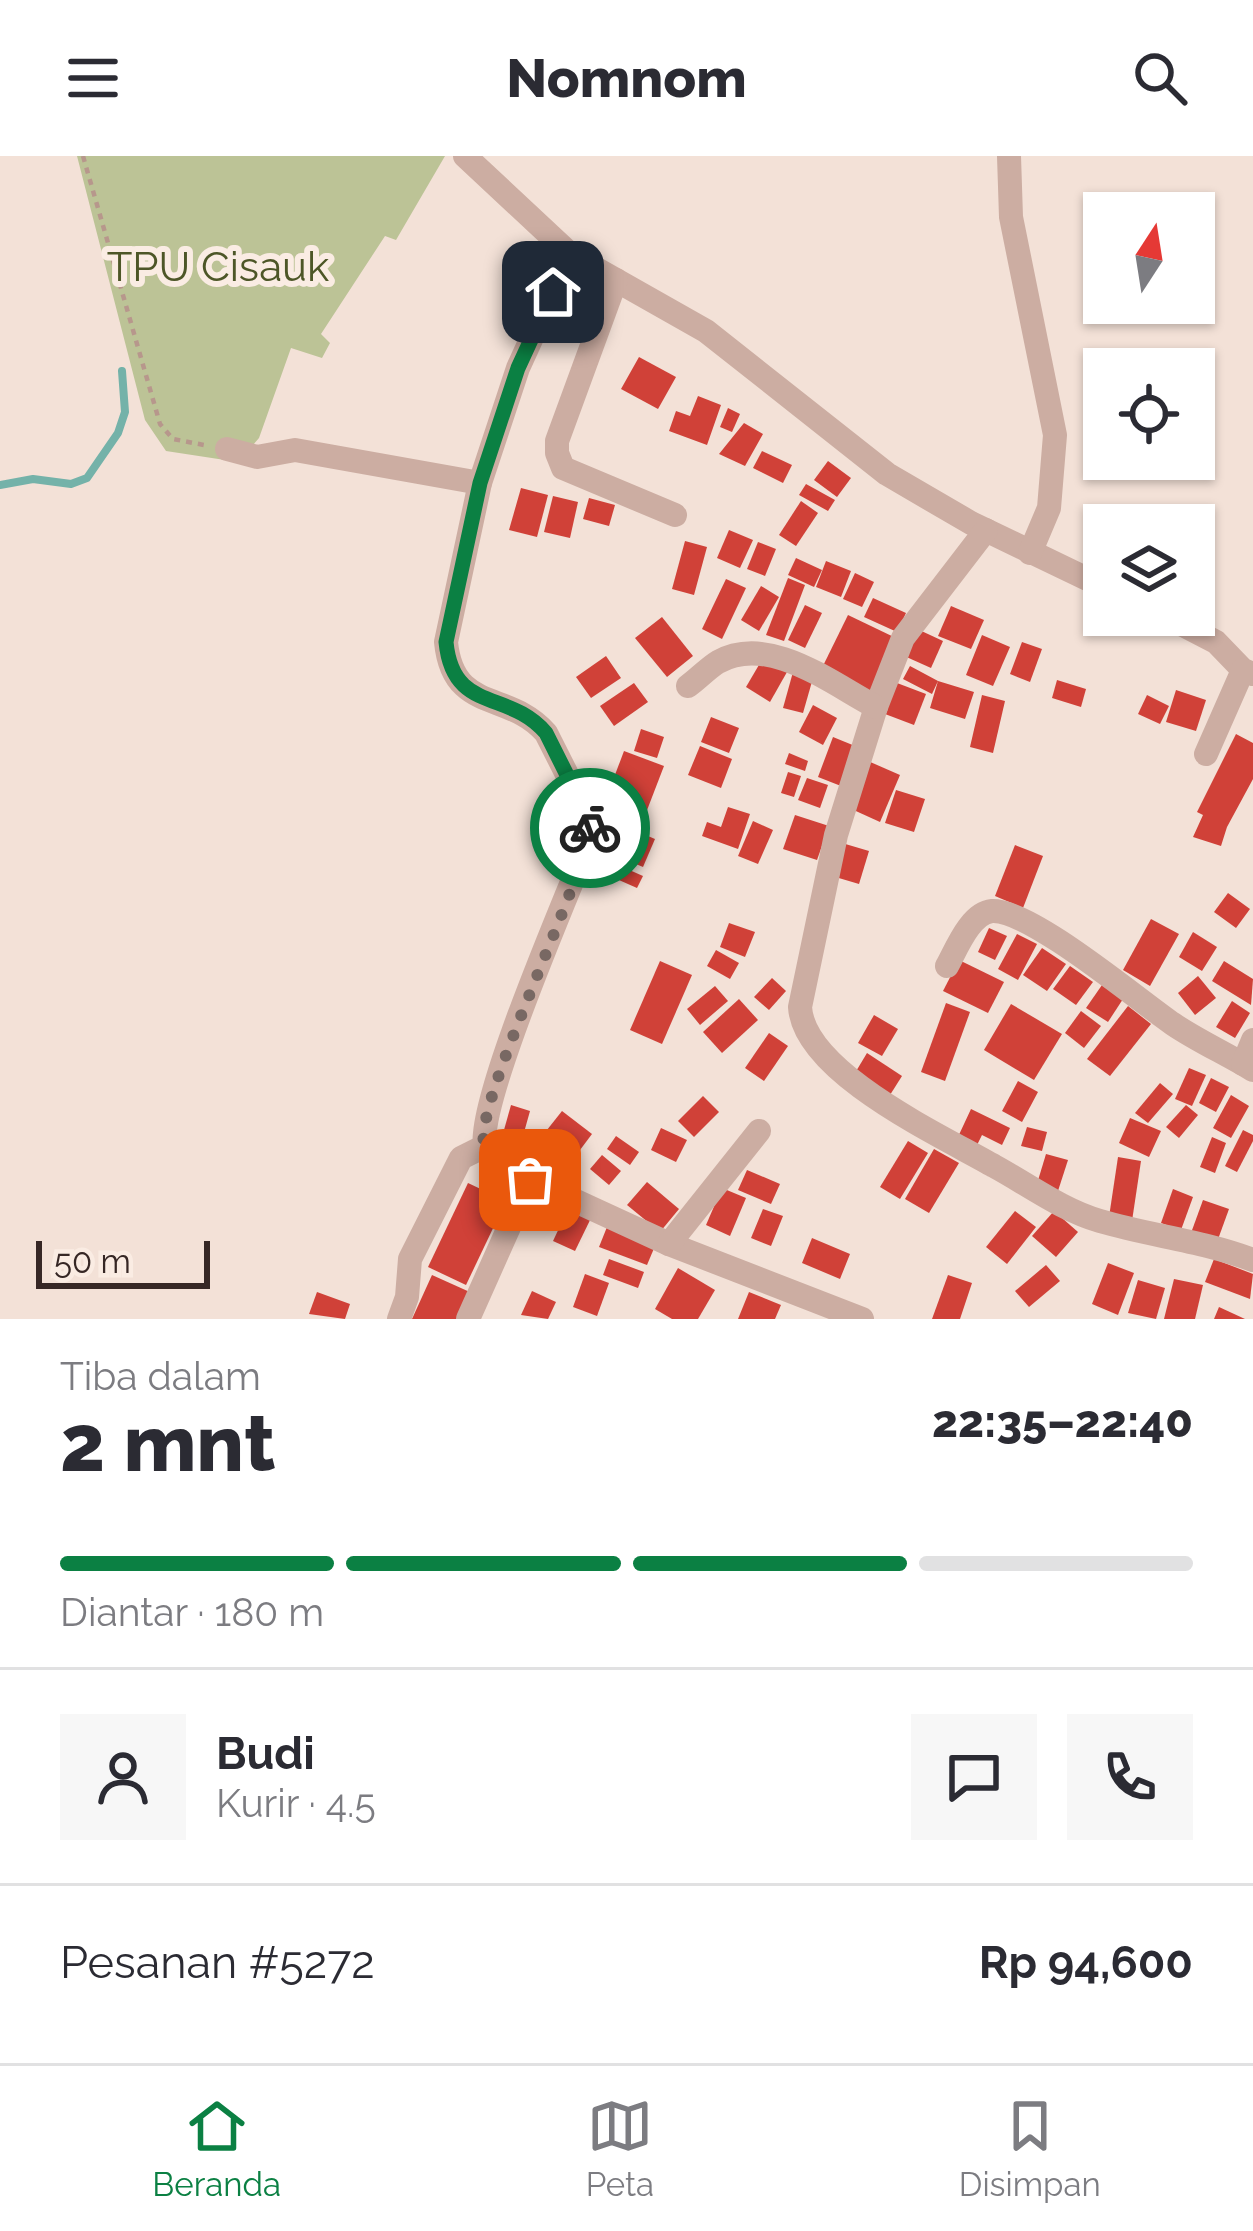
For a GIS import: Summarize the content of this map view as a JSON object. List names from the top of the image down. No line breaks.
{"parks":["TPU Cisauk"],"scale_bar":"50 m","north":"top","page":{"header":"Nomnom","scale":"50 m","heading":["2 mnt","Tiba dalam","22:35–22:40"],"panel":["Budi","Kurir · 4.5","Pesanan #5272","Rp 94,600"],"bar":"Diantar · 180 m","tabs":["Beranda","Peta","Disimpan"]}}
